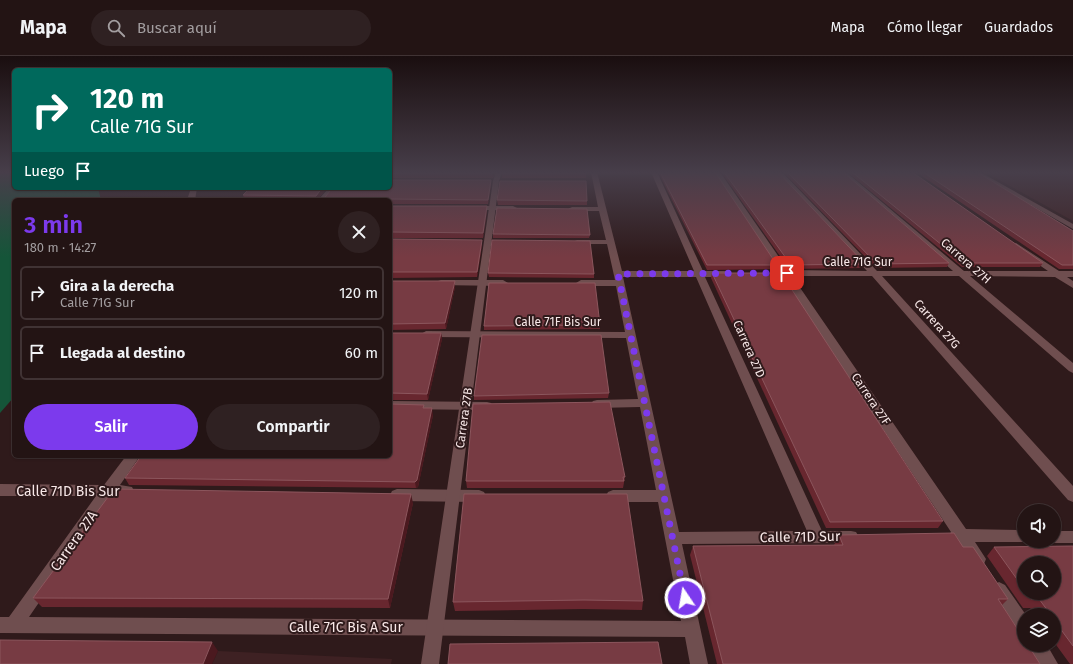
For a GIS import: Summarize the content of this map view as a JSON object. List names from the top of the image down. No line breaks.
{"streets":{"street":["Carrera 27H","Calle 71G Sur","Calle 71F Bis Sur","Carrera 27G","Carrera 27D","Carrera 27F","Carrera 27B","Calle 71D Bis Sur","Calle 71D Sur","Carrera 27A","Calle 71C Bis A Sur"]},"crossings":[["Carrera 27H","Calle 71G Sur"],["Calle 71G Sur","Carrera 27G"],["Calle 71G Sur","Carrera 27F"],["Calle 71F Bis Sur","Carrera 27B"],["Carrera 27D","Calle 71D Sur"],["Carrera 27B","Calle 71C Bis A Sur"],["Calle 71D Bis Sur","Carrera 27A"],["Carrera 27A","Calle 71C Bis A Sur"]],"page":{"header":"Mapa","search":"Buscar aquí","nav":["Mapa","Cómo llegar","Guardados"],"turn":["120 m","Calle 71G Sur"],"then":"Luego","heading":["3 min","180 m · 14:27"],"list":[{"name":"Gira a la derecha","note":"Calle 71G Sur","value":"120 m"},{"name":"Llegada al destino","value":"60 m"}],"buttons":["Salir","Compartir"]}}
